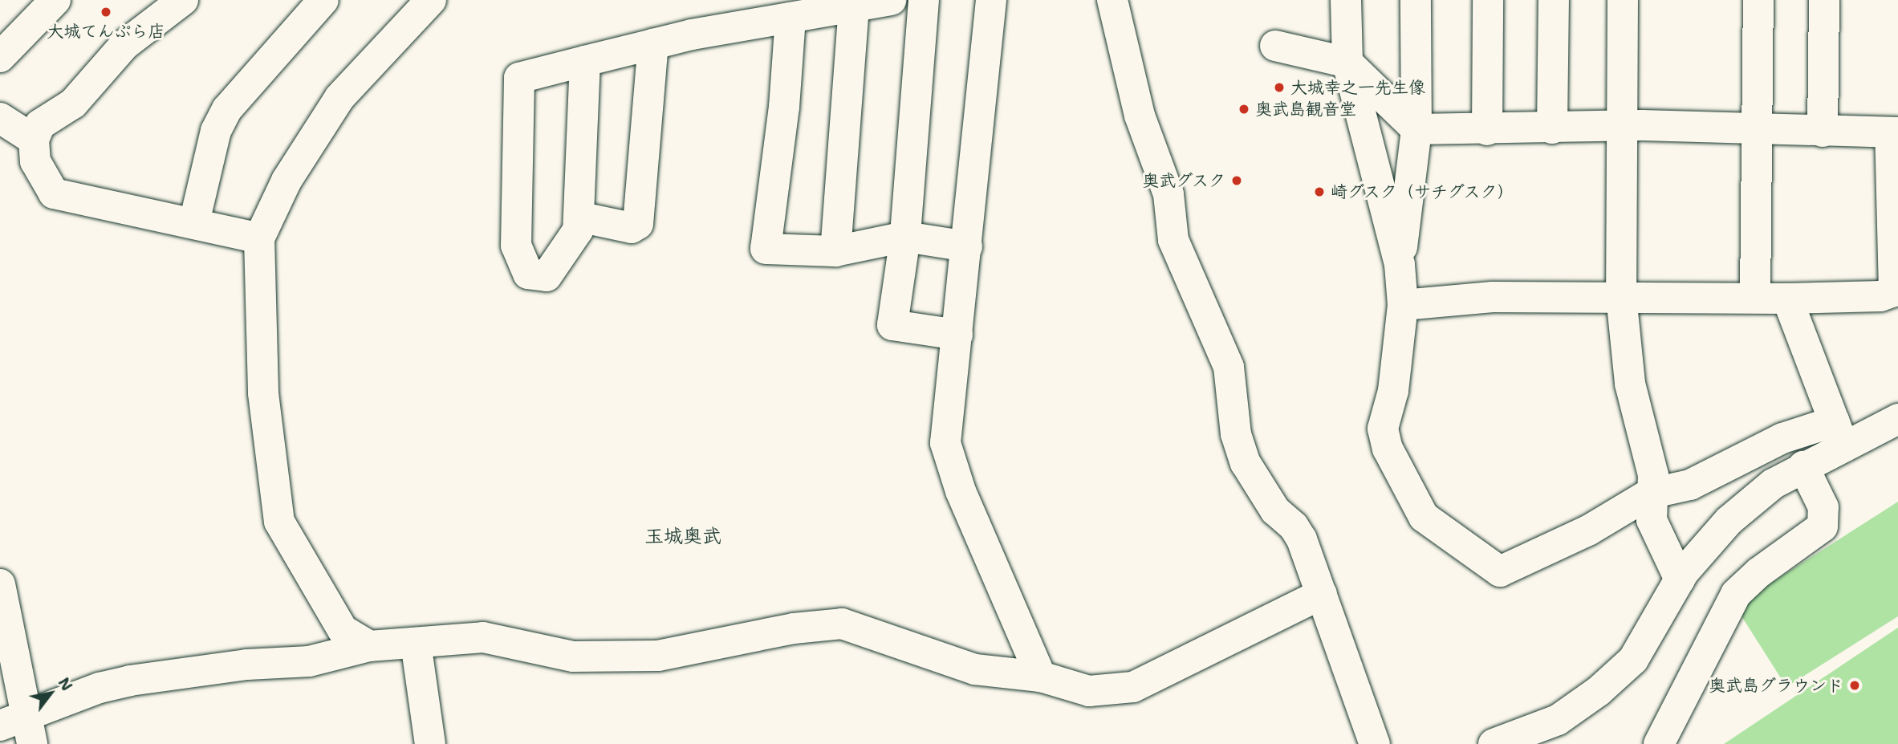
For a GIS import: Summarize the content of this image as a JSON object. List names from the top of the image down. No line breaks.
{"districts":["玉城奥武"],"places":["大城てんぷら店","大城幸之一先生像","奥武島観音堂","奥武グスク","崎グスク（サチグスク）","奥武島グラウンド"],"north":"top right"}
